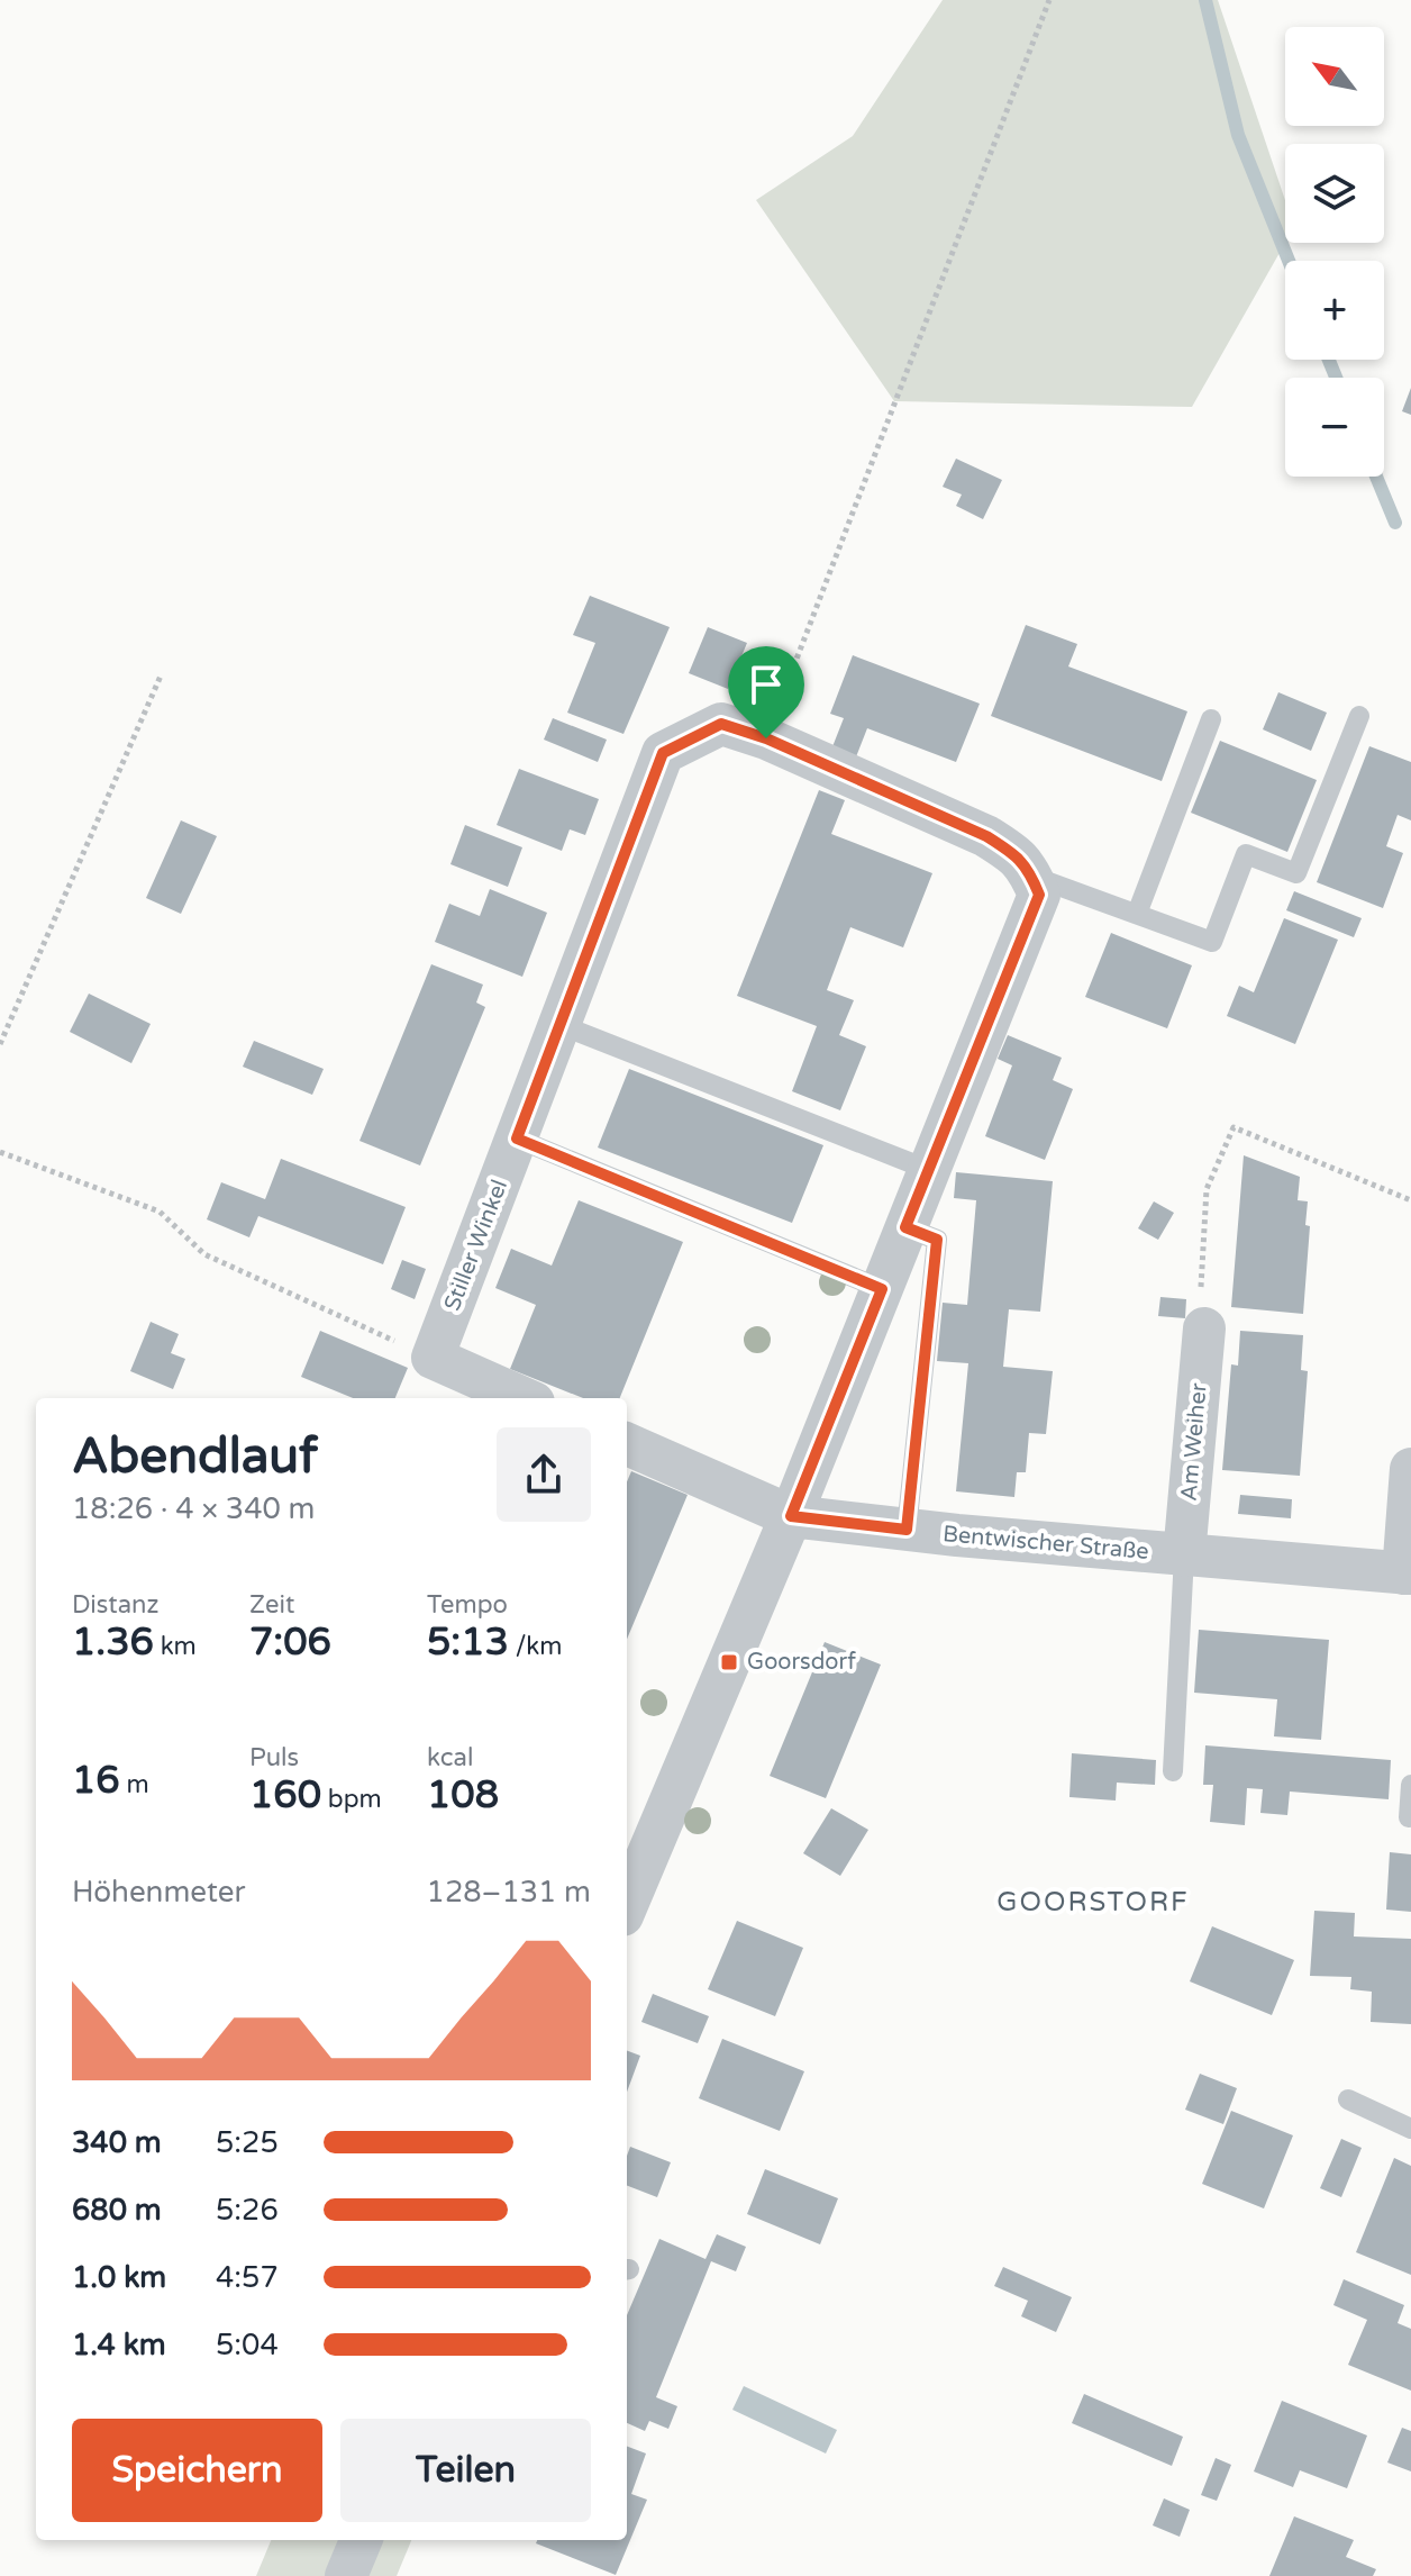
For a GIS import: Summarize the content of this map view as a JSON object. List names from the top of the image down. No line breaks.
{"streets":{"street":["Stiller Winkel","Am Weiher","Bentwischer Straße"]},"crossings":[["Am Weiher","Bentwischer Straße"]],"districts":["GOORSTORF"],"places":{"transit":["Goorsdorf"]},"north":"top left","page":{"map_buttons":["+","−"],"heading":["Abendlauf","18:26 · 4 × 340 m"],"stats":[["Distanz","1.36 km"],["Zeit","7:06"],["Tempo","5:13 /km"],["16 m"],["Puls","160 bpm"],["kcal","108"]],"chart":["Höhenmeter","128–131 m"],"list":[{"name":"340 m","note":"5:25"},{"name":"680 m","note":"5:26"},{"name":"1.0 km","note":"4:57"},{"name":"1.4 km","note":"5:04"}],"buttons":["Speichern","Teilen"]}}
